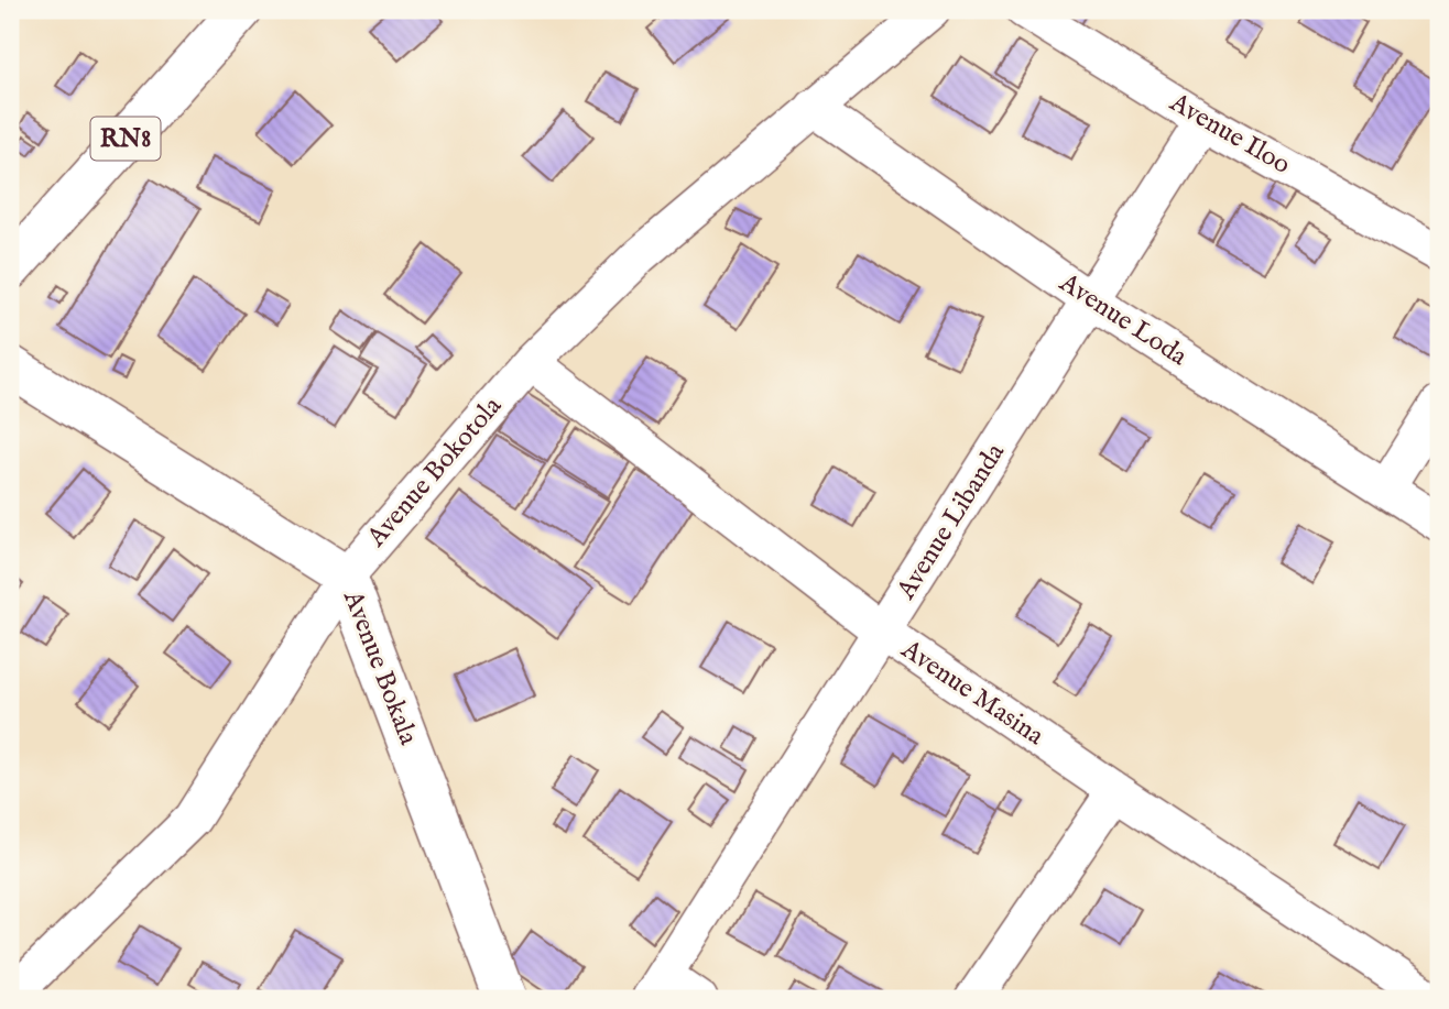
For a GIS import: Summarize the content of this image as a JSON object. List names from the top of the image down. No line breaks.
{"streets":{"street":["Avenue Iloo","RN8","Avenue Loda","Avenue Bokotola","Avenue Libanda","Avenue Bokala","Avenue Masina"]},"crossings":[["Avenue Iloo","Avenue Libanda"],["Avenue Loda","Avenue Bokotola"],["Avenue Loda","Avenue Libanda"],["Avenue Bokotola","Avenue Bokala"],["Avenue Bokotola","Avenue Masina"],["Avenue Libanda","Avenue Masina"]]}
